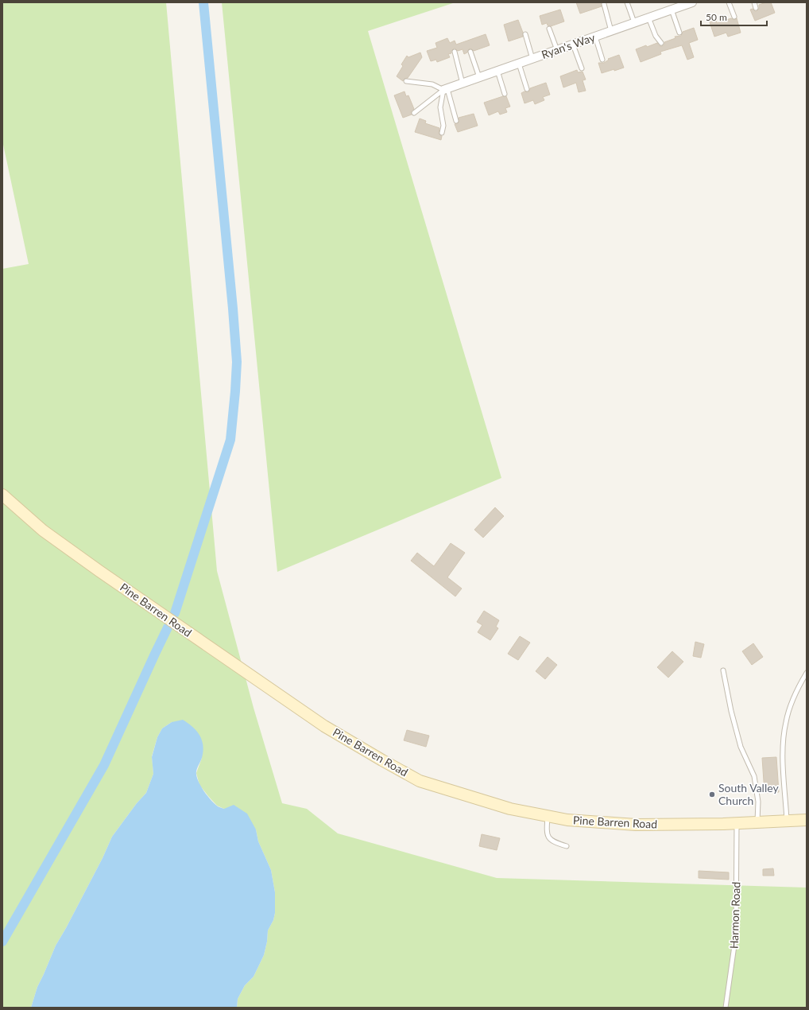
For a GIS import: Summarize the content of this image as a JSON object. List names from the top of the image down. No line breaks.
{"streets":{"main road":["Pine Barren Road"],"street":["Ryan's Way"],"lane":["Harmon Road"]},"crossings":[["Pine Barren Road","Harmon Road"]],"places":["South Valley Church"],"scale_bar":"50 m"}
